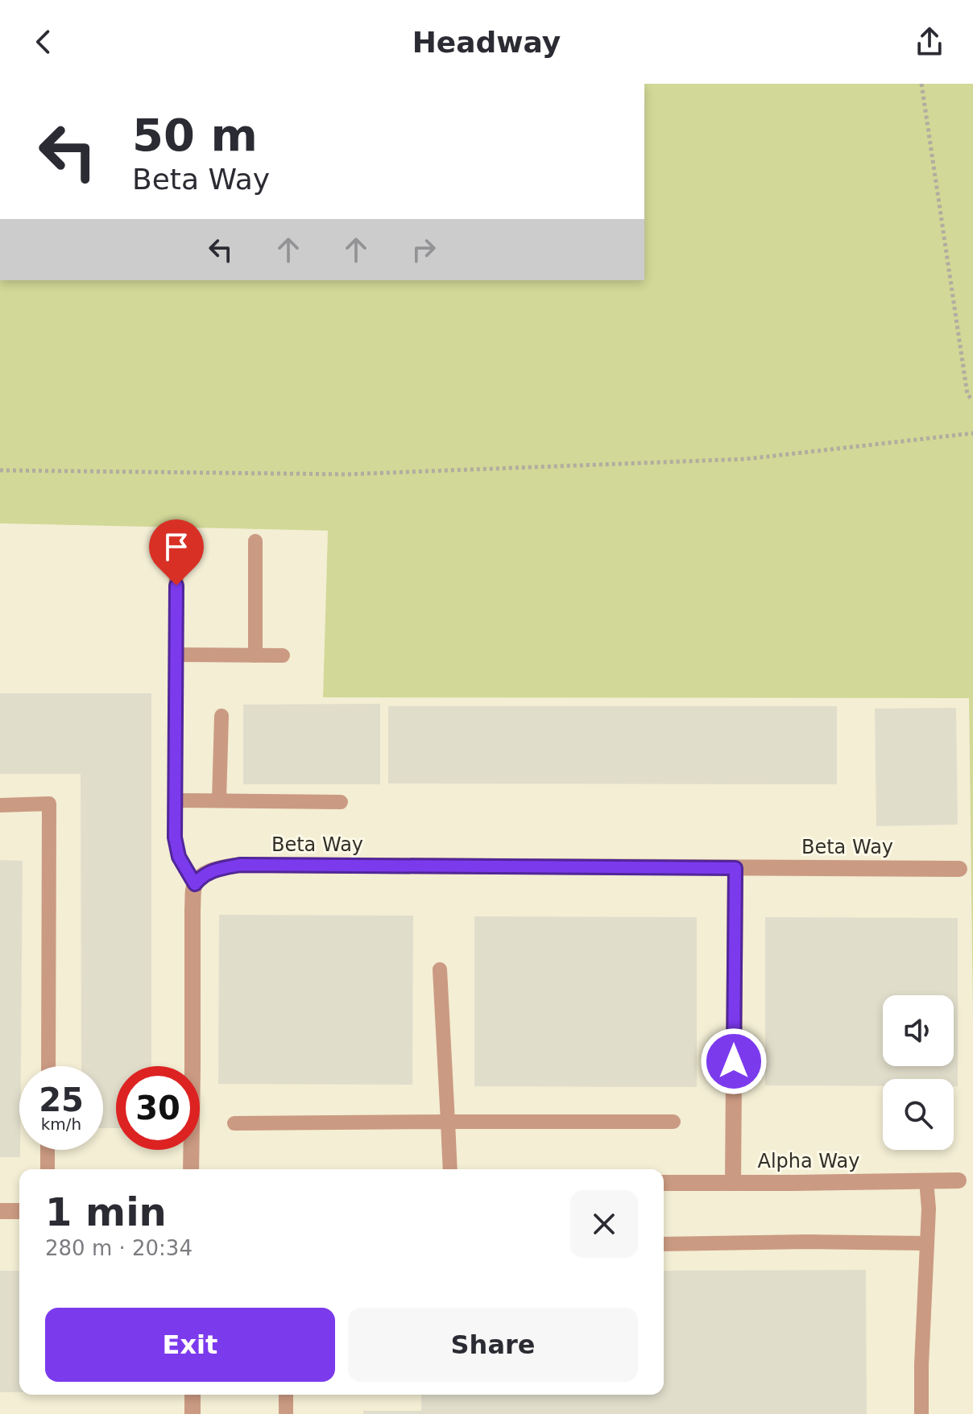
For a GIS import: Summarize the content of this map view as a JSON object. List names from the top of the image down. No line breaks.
{"streets":{"street":["Beta Way","Alpha Way"]},"page":{"header":"Headway","turn":["50 m","Beta Way"],"speed":"25 km/h","limit":"30","heading":["1 min","280 m · 20:34"],"buttons":["Exit","Share"]}}
